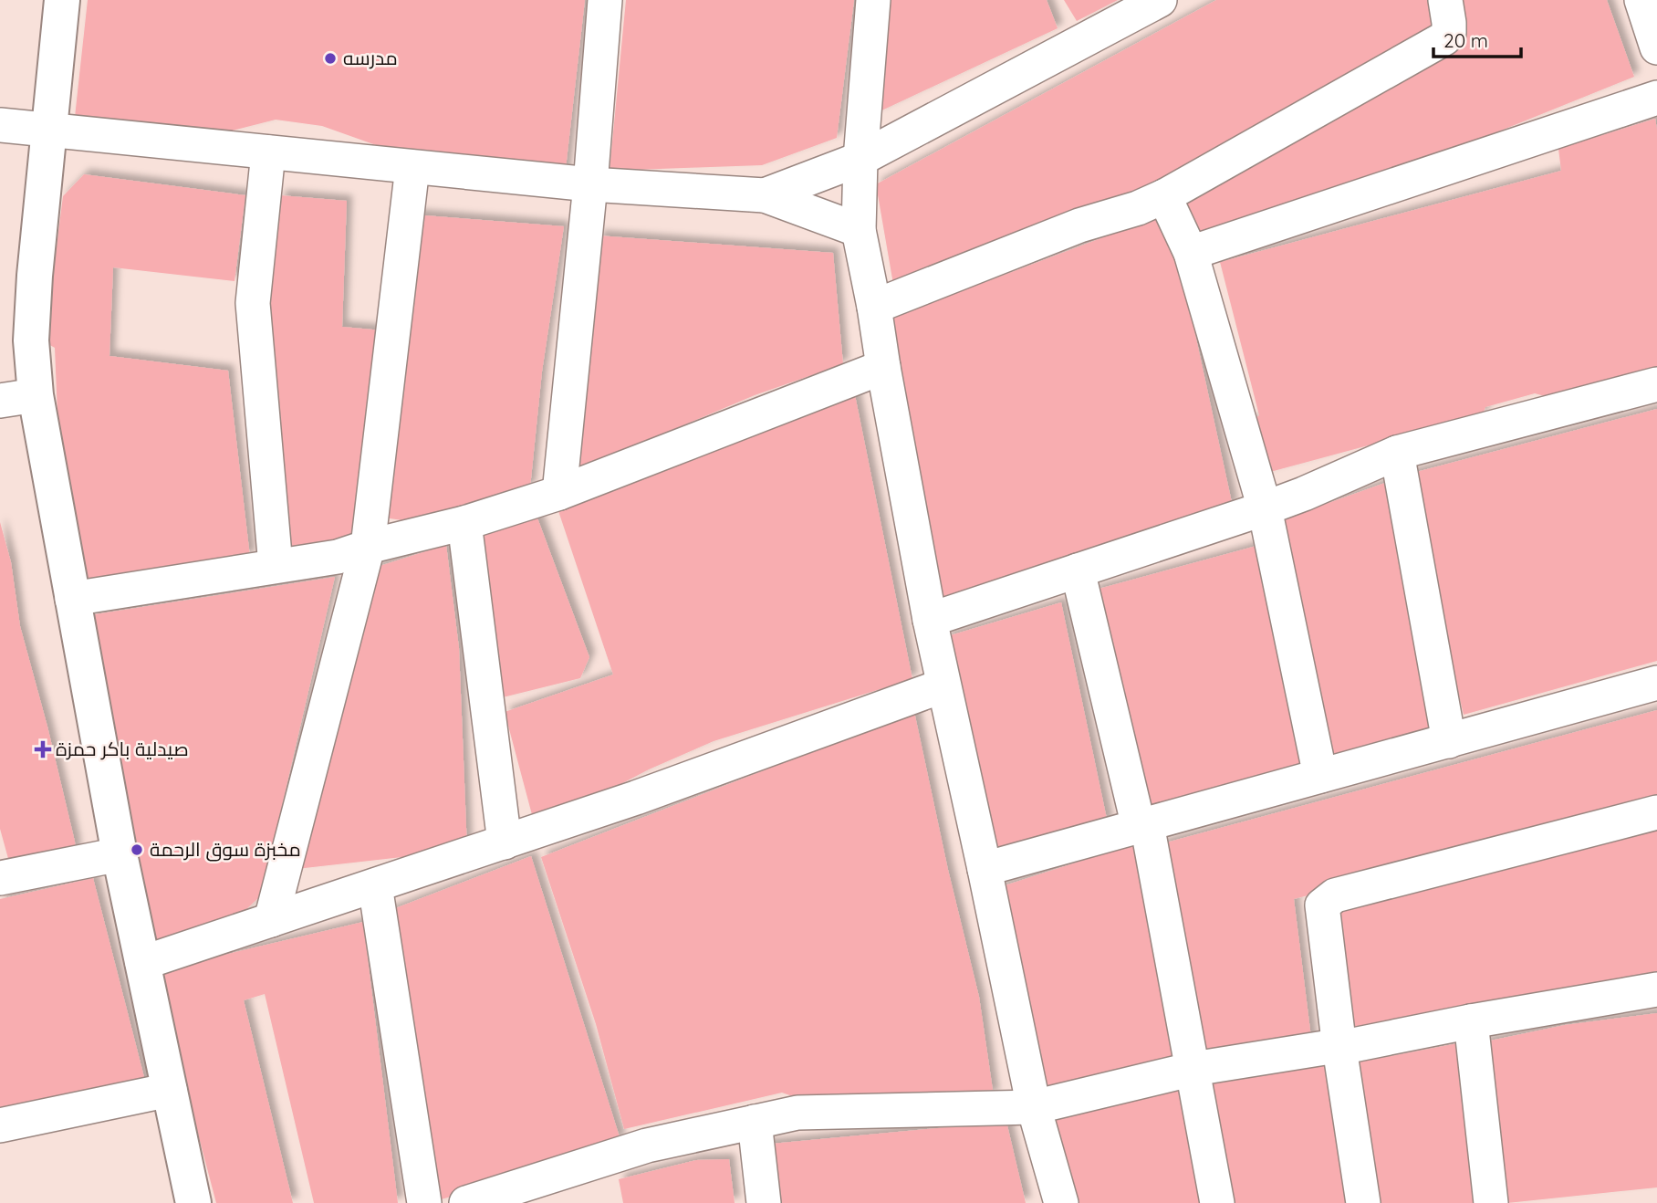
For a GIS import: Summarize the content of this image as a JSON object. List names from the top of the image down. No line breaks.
{"places":{"other":["مدرسه","مخبزة سوق الرحمة"],"health":["صيدلية باكر حمزة"]},"scale_bar":"20 m"}
